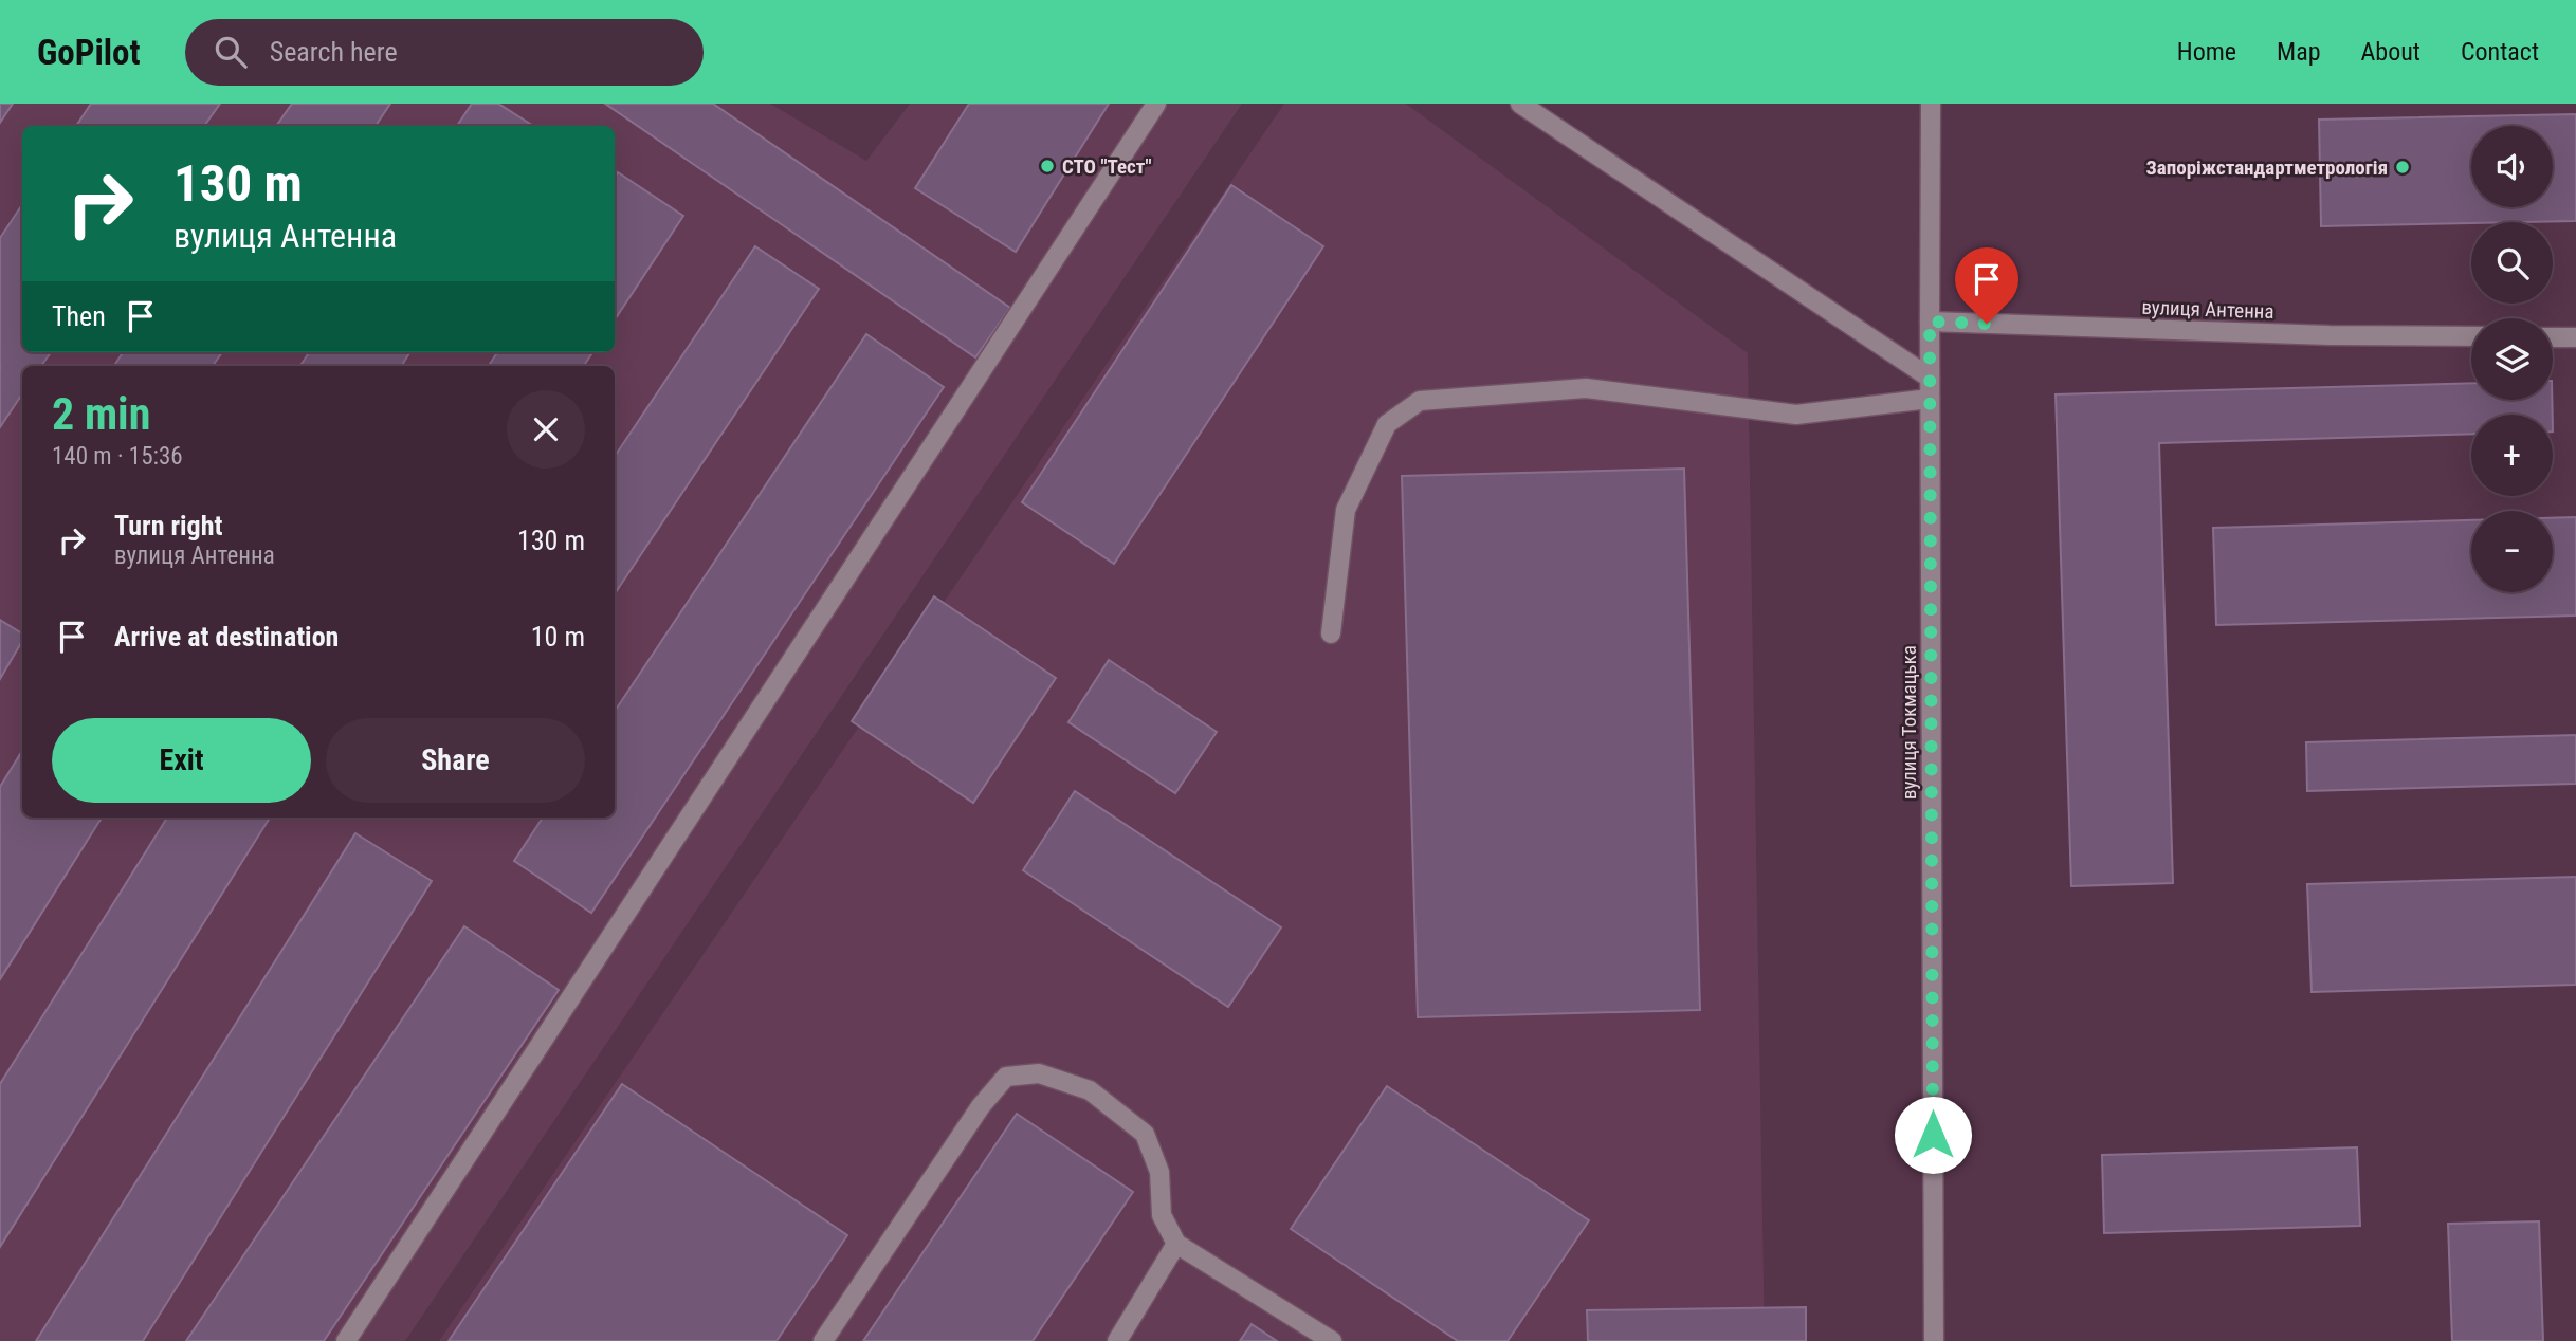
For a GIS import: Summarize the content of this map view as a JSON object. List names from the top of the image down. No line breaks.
{"streets":{"street":["вулиця Антенна","вулиця Токмацька"]},"crossings":[["вулиця Антенна","вулиця Токмацька"]],"places":["СТО \"Тест\"","Запоріжстандартметрологія"],"page":{"header":"GoPilot","search":"Search here","nav":["Home","Map","About","Contact"],"map_buttons":["+","−"],"turn":["130 m","вулиця Антенна"],"then":"Then","heading":["2 min","140 m · 15:36"],"list":[{"name":"Turn right","note":"вулиця Антенна","value":"130 m"},{"name":"Arrive at destination","value":"10 m"}],"buttons":["Exit","Share"]}}
